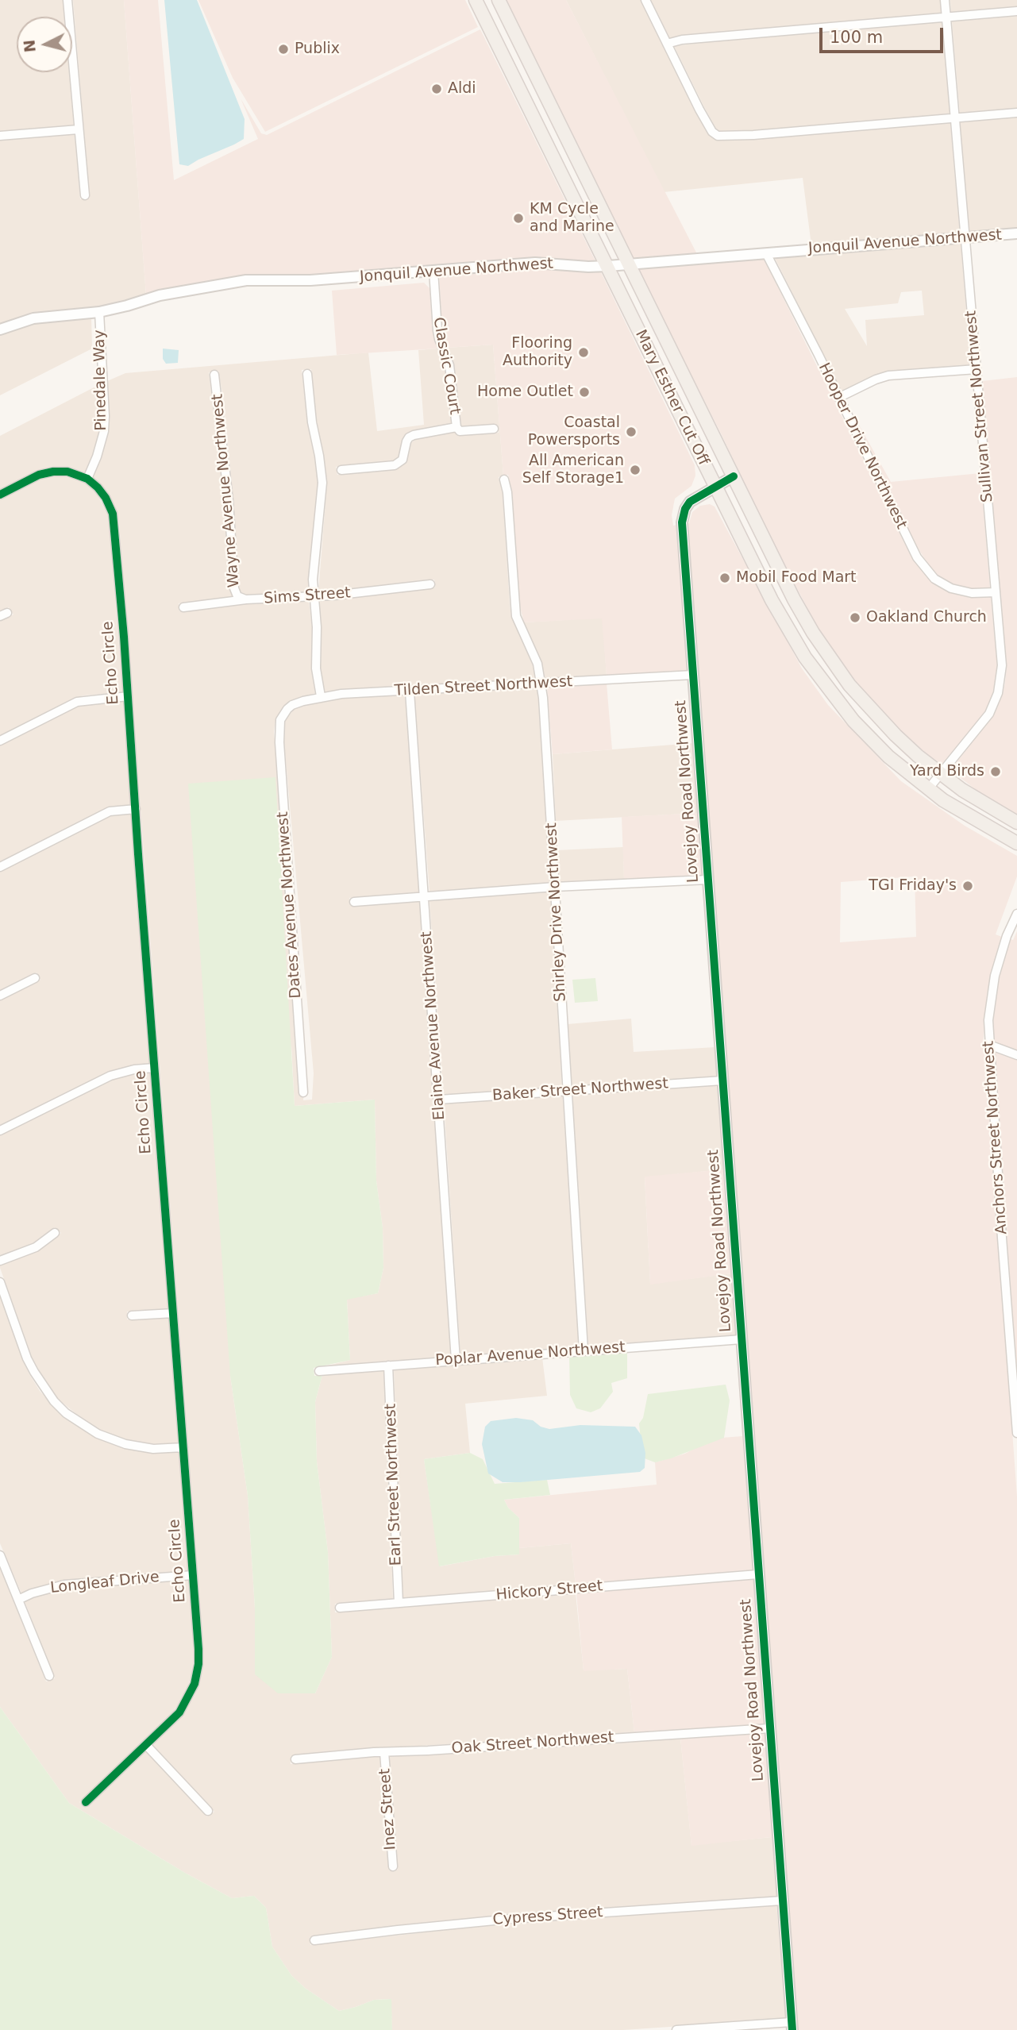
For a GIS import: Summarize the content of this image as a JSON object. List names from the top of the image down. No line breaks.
{"streets":{"main road":["Mary Esther Cut Off"],"street":["Jonquil Avenue Northwest","Classic Court","Pinedale Way","Sullivan Street Northwest","Hooper Drive Northwest","Wayne Avenue Northwest","Sims Street","Echo Circle","Tilden Street Northwest","Lovejoy Road Northwest","Dates Avenue Northwest","Shirley Drive Northwest","Elaine Avenue Northwest","Baker Street Northwest","Anchors Street Northwest","Poplar Avenue Northwest","Earl Street Northwest","Longleaf Drive","Hickory Street","Oak Street Northwest","Inez Street","Cypress Street"]},"crossings":[["Jonquil Avenue Northwest","Classic Court"],["Jonquil Avenue Northwest","Pinedale Way"],["Jonquil Avenue Northwest","Mary Esther Cut Off"],["Jonquil Avenue Northwest","Sullivan Street Northwest"],["Jonquil Avenue Northwest","Hooper Drive Northwest"],["Pinedale Way","Echo Circle"],["Mary Esther Cut Off","Sullivan Street Northwest"],["Mary Esther Cut Off","Lovejoy Road Northwest"],["Sullivan Street Northwest","Hooper Drive Northwest"],["Wayne Avenue Northwest","Sims Street"],["Echo Circle","Longleaf Drive"],["Tilden Street Northwest","Lovejoy Road Northwest"],["Tilden Street Northwest","Dates Avenue Northwest"],["Tilden Street Northwest","Shirley Drive Northwest"],["Tilden Street Northwest","Elaine Avenue Northwest"],["Lovejoy Road Northwest","Baker Street Northwest"],["Lovejoy Road Northwest","Poplar Avenue Northwest"],["Lovejoy Road Northwest","Hickory Street"],["Lovejoy Road Northwest","Oak Street Northwest"],["Lovejoy Road Northwest","Cypress Street"],["Shirley Drive Northwest","Baker Street Northwest"],["Shirley Drive Northwest","Poplar Avenue Northwest"],["Elaine Avenue Northwest","Baker Street Northwest"],["Elaine Avenue Northwest","Poplar Avenue Northwest"],["Poplar Avenue Northwest","Earl Street Northwest"],["Earl Street Northwest","Hickory Street"],["Oak Street Northwest","Inez Street"]],"places":["Publix","Aldi","KM Cycle and Marine","Flooring Authority","Home Outlet","Coastal Powersports","All American Self Storage1","Mobil Food Mart","Oakland Church","Yard Birds","TGI Friday's"],"scale_bar":"100 m","north":"left"}
